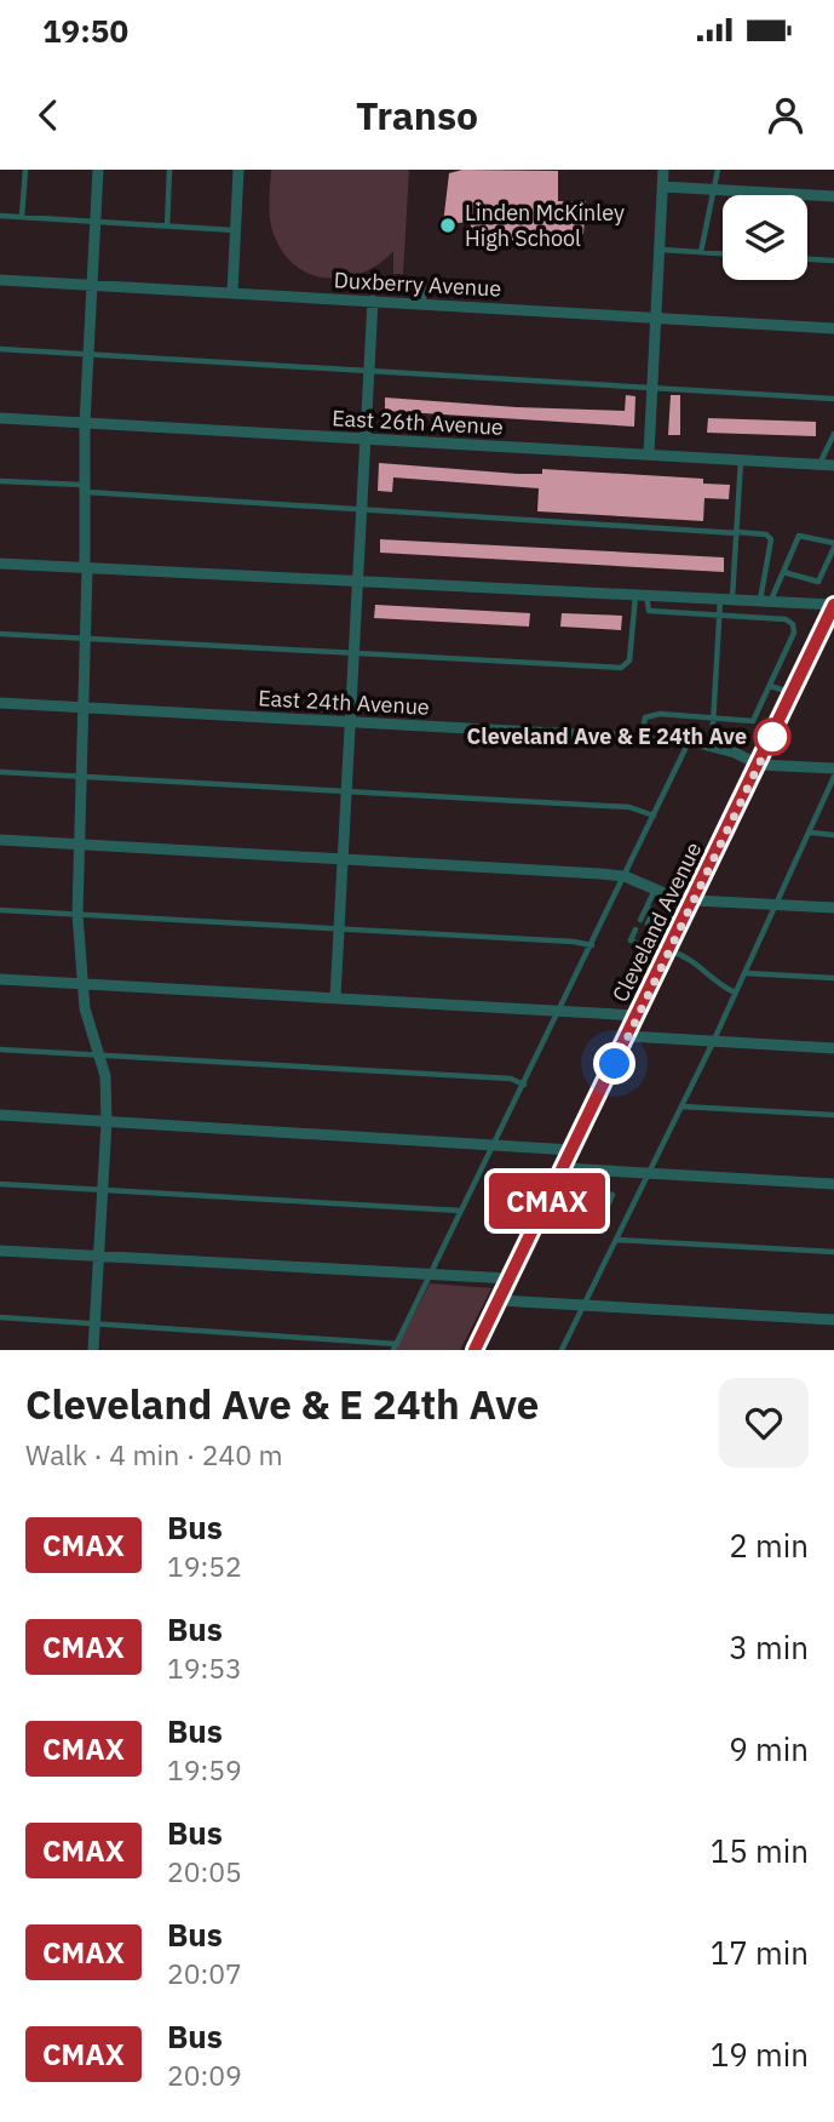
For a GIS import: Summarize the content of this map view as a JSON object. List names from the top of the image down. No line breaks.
{"streets":{"main road":["Cleveland Avenue"],"street":["Duxberry Avenue","East 26th Avenue","East 24th Avenue"]},"crossings":[["East 24th Avenue","Cleveland Avenue"]],"places":["Linden McKinley High School","Cleveland Ave & E 24th Ave"],"lines":["bus line CMAX"],"page":{"status":"19:50","header":"Transo","on_map":"CMAX","heading":["Cleveland Ave & E 24th Ave","Walk · 4 min · 240 m"],"list":[{"mark":"CMAX","name":"Bus","note":"19:52","value":"2 min"},{"mark":"CMAX","name":"Bus","note":"19:53","value":"3 min"},{"mark":"CMAX","name":"Bus","note":"19:59","value":"9 min"},{"mark":"CMAX","name":"Bus","note":"20:05","value":"15 min"},{"mark":"CMAX","name":"Bus","note":"20:07","value":"17 min"},{"mark":"CMAX","name":"Bus","note":"20:09","value":"19 min"}]}}
